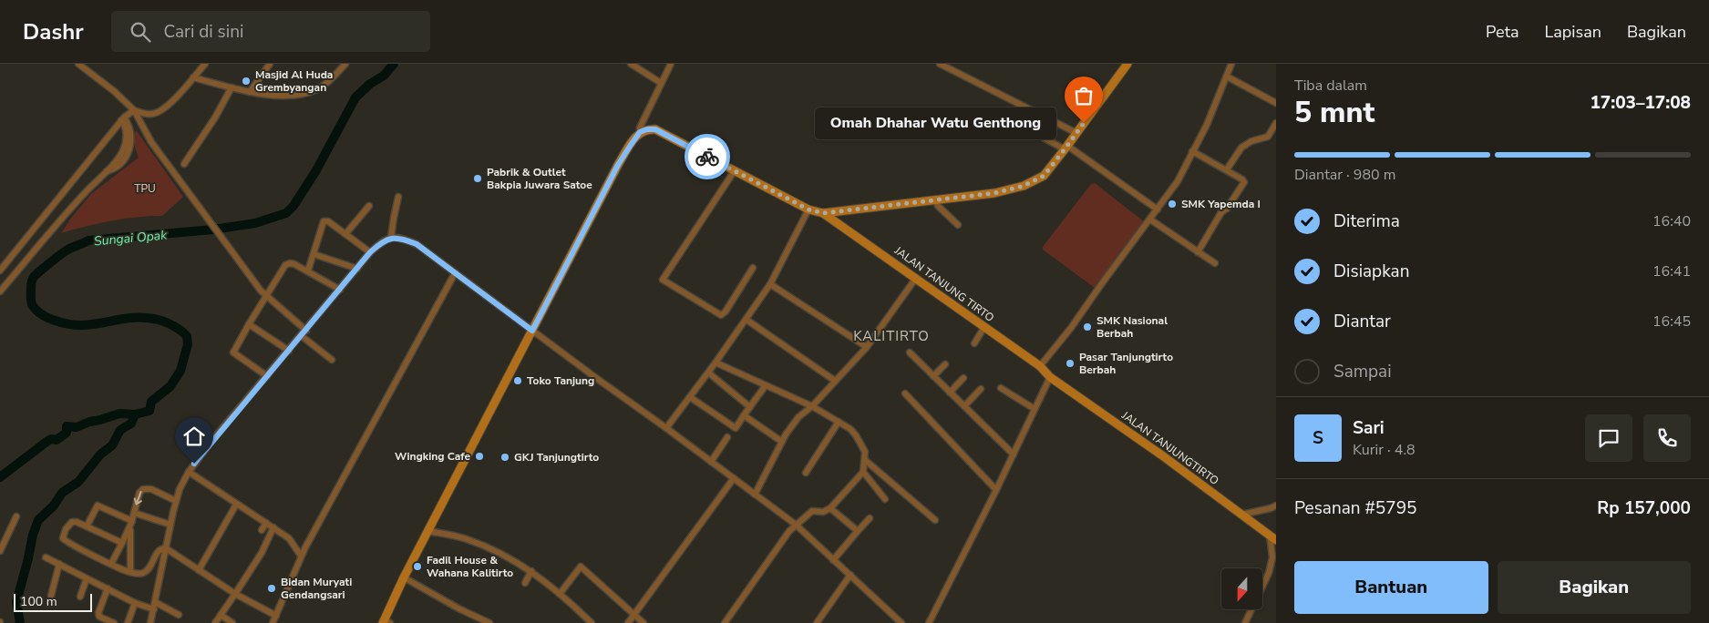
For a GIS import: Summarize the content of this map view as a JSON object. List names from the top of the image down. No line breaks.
{"streets":{"street":["JALAN TANJUNG TIRTO","JALAN TANJUNGTIRTO"]},"crossings":[["JALAN TANJUNG TIRTO","JALAN TANJUNGTIRTO"]],"districts":["KALITIRTO"],"water":["Sungai Opak"],"parks":["TPU"],"places":["Masjid Al Huda Grembyangan","Omah Dhahar Watu Genthong","Pabrik & Outlet Bakpia Juwara Satoe","SMK Yapemda I","SMK Nasional Berbah","Pasar Tanjungtirto Berbah","Toko Tanjung","Wingking Cafe","GKJ Tanjungtirto","Fadil House & Wahana Kalitirto","Bidan Muryati Gendangsari"],"scale_bar":"100 m","north":"bottom","page":{"header":"Dashr","search":"Cari di sini","nav":["Peta","Lapisan","Bagikan"],"heading":["5 mnt","Tiba dalam","17:03–17:08"],"panel":["Sari","Kurir · 4.8","Pesanan #5795","Rp 157,000"],"bubble":"Omah Dhahar Watu Genthong","bar":"Diantar · 980 m","list":[["Diterima","16:40"],["Disiapkan","16:41"],["Diantar","16:45"],"Sampai"],"round":"S","buttons":["Bantuan","Bagikan"],"scale":"100 m"}}
